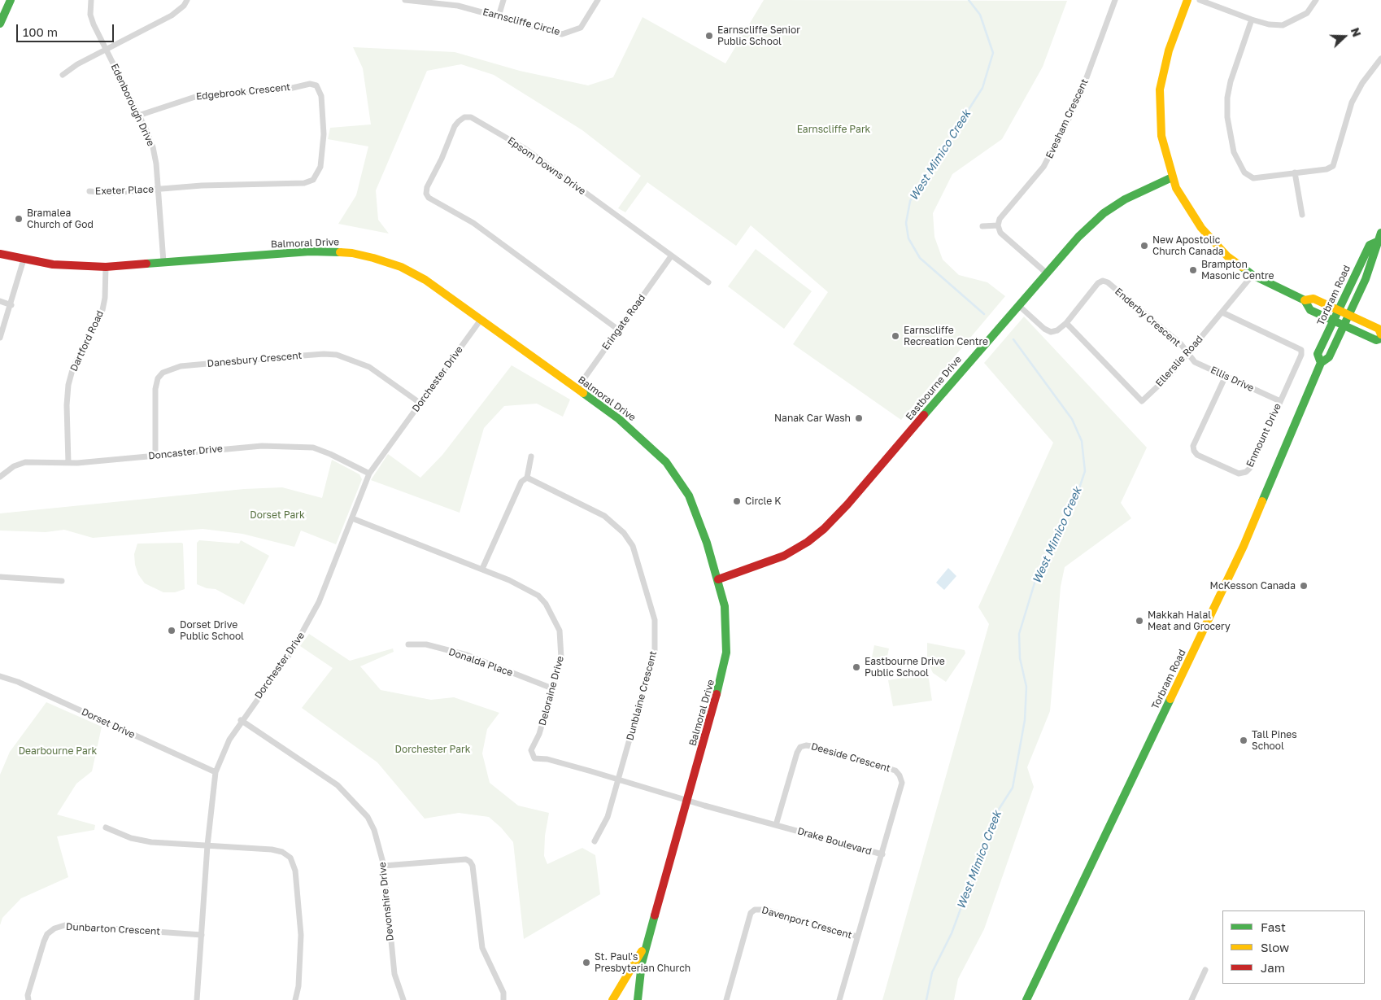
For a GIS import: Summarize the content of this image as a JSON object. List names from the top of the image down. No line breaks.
{"streets":{"street":["Earnscliffe Circle","Edgebrook Crescent","Edenborough Drive","Evesham Crescent","Epsom Downs Drive","Exeter Place","Balmoral Drive","Torbram Road","Enderby Crescent","Eringate Road","Dartford Road","Danesbury Crescent","Ellerslie Road","Dorchester Drive","Ellis Drive","Eastbourne Drive","Enmount Drive","Doncaster Drive","Donalda Place","Deloraine Drive","Dunblaine Crescent","Dorset Drive","Deeside Crescent","Drake Boulevard","Devonshire Drive","Davenport Crescent","Dunbarton Crescent"]},"crossings":[["Edgebrook Crescent","Edenborough Drive"],["Edgebrook Crescent","Exeter Place"],["Edenborough Drive","Exeter Place"],["Edenborough Drive","Balmoral Drive"],["Epsom Downs Drive","Eringate Road"],["Balmoral Drive","Eringate Road"],["Balmoral Drive","Dartford Road"],["Balmoral Drive","Dorchester Drive"],["Balmoral Drive","Eastbourne Drive"],["Balmoral Drive","Deloraine Drive"],["Balmoral Drive","Drake Boulevard"],["Enderby Crescent","Ellerslie Road"],["Enderby Crescent","Ellis Drive"],["Enderby Crescent","Eastbourne Drive"],["Dartford Road","Doncaster Drive"],["Danesbury Crescent","Dorchester Drive"],["Danesbury Crescent","Doncaster Drive"],["Ellerslie Road","Ellis Drive"],["Ellerslie Road","Enmount Drive"],["Dorchester Drive","Doncaster Drive"],["Dorchester Drive","Deloraine Drive"],["Dorchester Drive","Dorset Drive"],["Dorchester Drive","Devonshire Drive"],["Dorchester Drive","Dunbarton Crescent"],["Ellis Drive","Enmount Drive"],["Donalda Place","Deloraine Drive"],["Deloraine Drive","Dunblaine Crescent"],["Deloraine Drive","Drake Boulevard"],["Deeside Crescent","Drake Boulevard"],["Drake Boulevard","Davenport Crescent"]],"water":["West Mimico Creek"],"parks":["Earnscliffe Park","Dorset Park","Dorchester Park","Dearbourne Park"],"places":["Earnscliffe Senior Public School","Bramalea Church of God","New Apostolic Church Canada","Brampton Masonic Centre","Earnscliffe Recreation Centre","Nanak Car Wash","Circle K","McKesson Canada","Makkah Halal Meat and Grocery","Dorset Drive Public School","Eastbourne Drive Public School","Tall Pines School","St. Paul's Presbyterian Church"],"legend":["Fast","Slow","Jam"],"scale_bar":"100 m","north":"right"}
